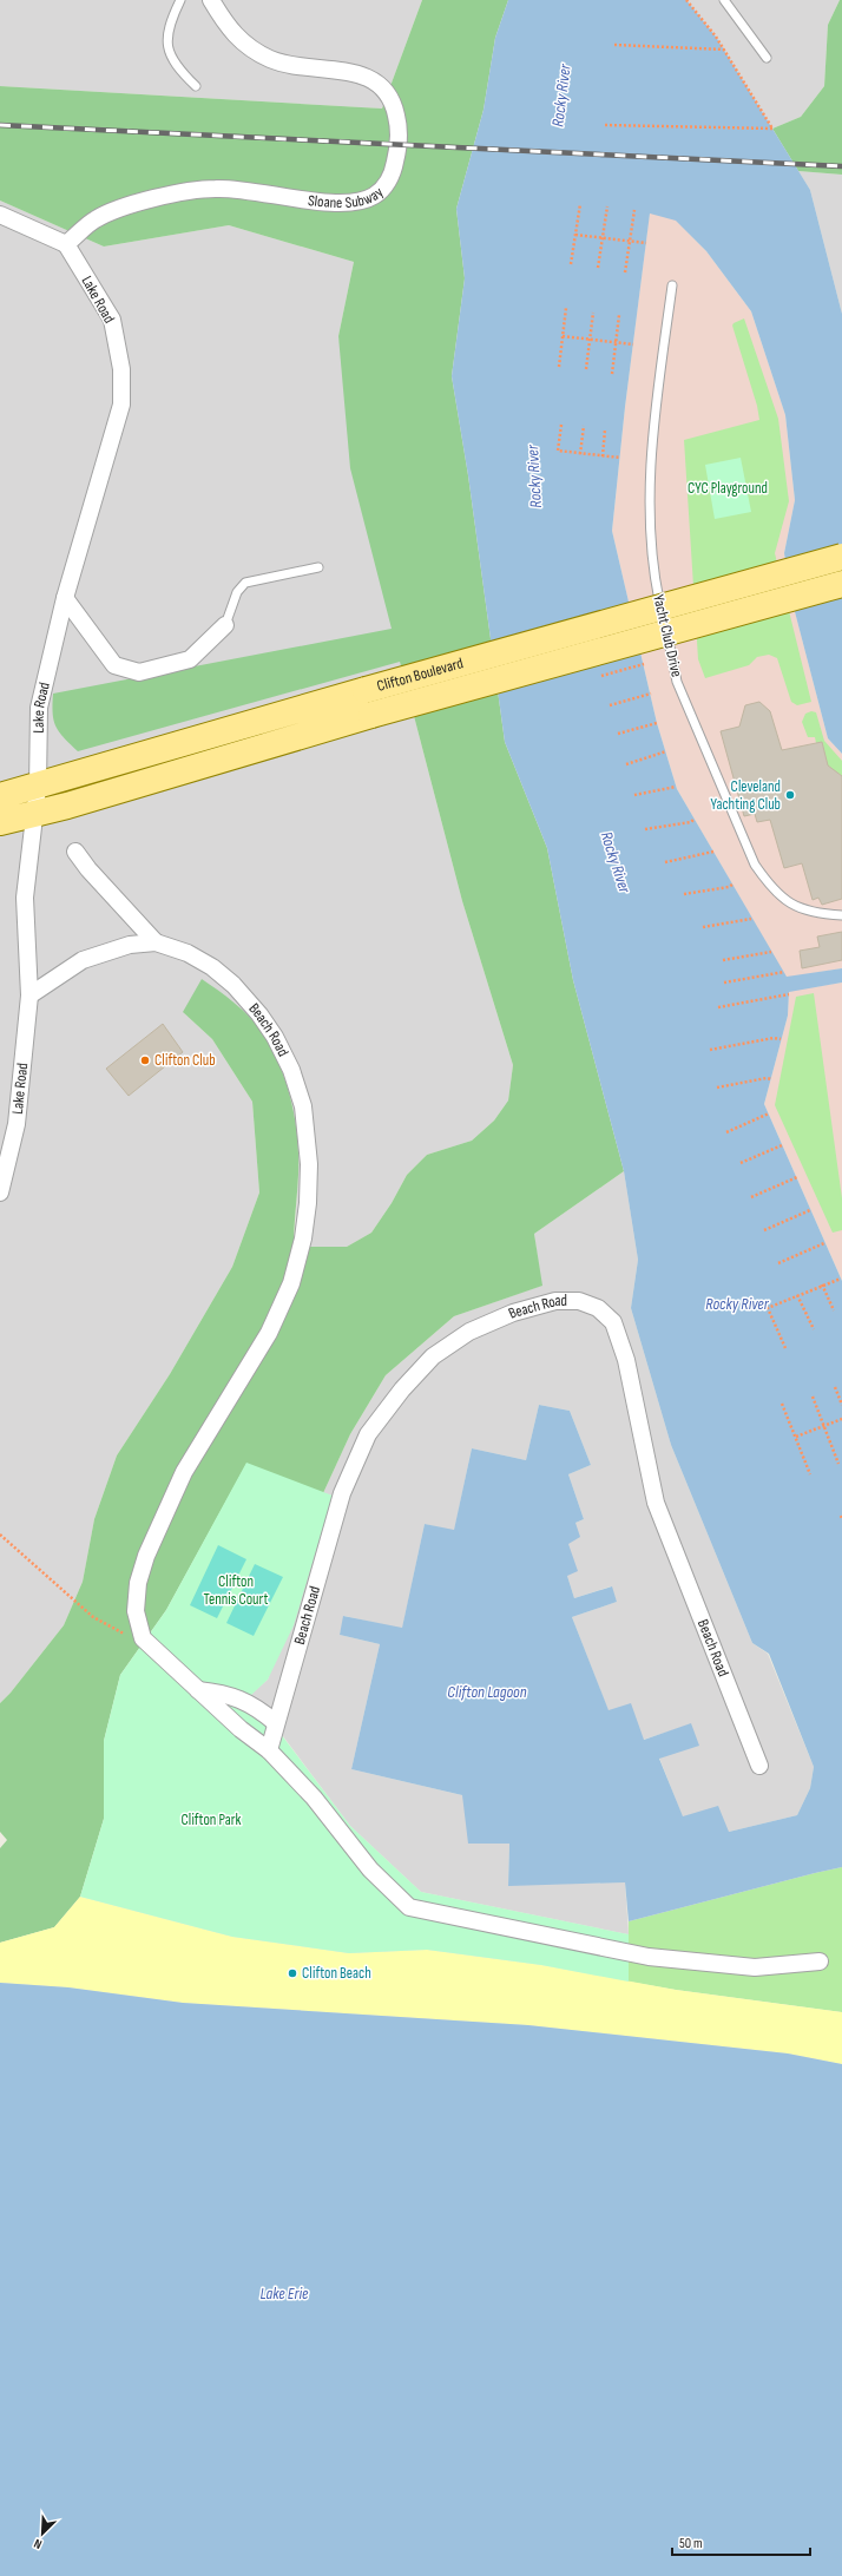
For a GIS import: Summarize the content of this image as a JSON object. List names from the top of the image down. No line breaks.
{"streets":{"main road":["Clifton Boulevard"],"street":["Sloane Subway","Lake Road","Beach Road"],"lane":["Yacht Club Drive"]},"crossings":[["Sloane Subway","Lake Road"],["Lake Road","Clifton Boulevard"],["Lake Road","Beach Road"]],"water":["Rocky River","Clifton Lagoon","Lake Erie"],"parks":["CYC Playground","Clifton Tennis Court","Clifton Park"],"places":["Cleveland Yachting Club","Clifton Club","Clifton Beach"],"scale_bar":"50 m","north":"bottom left"}
